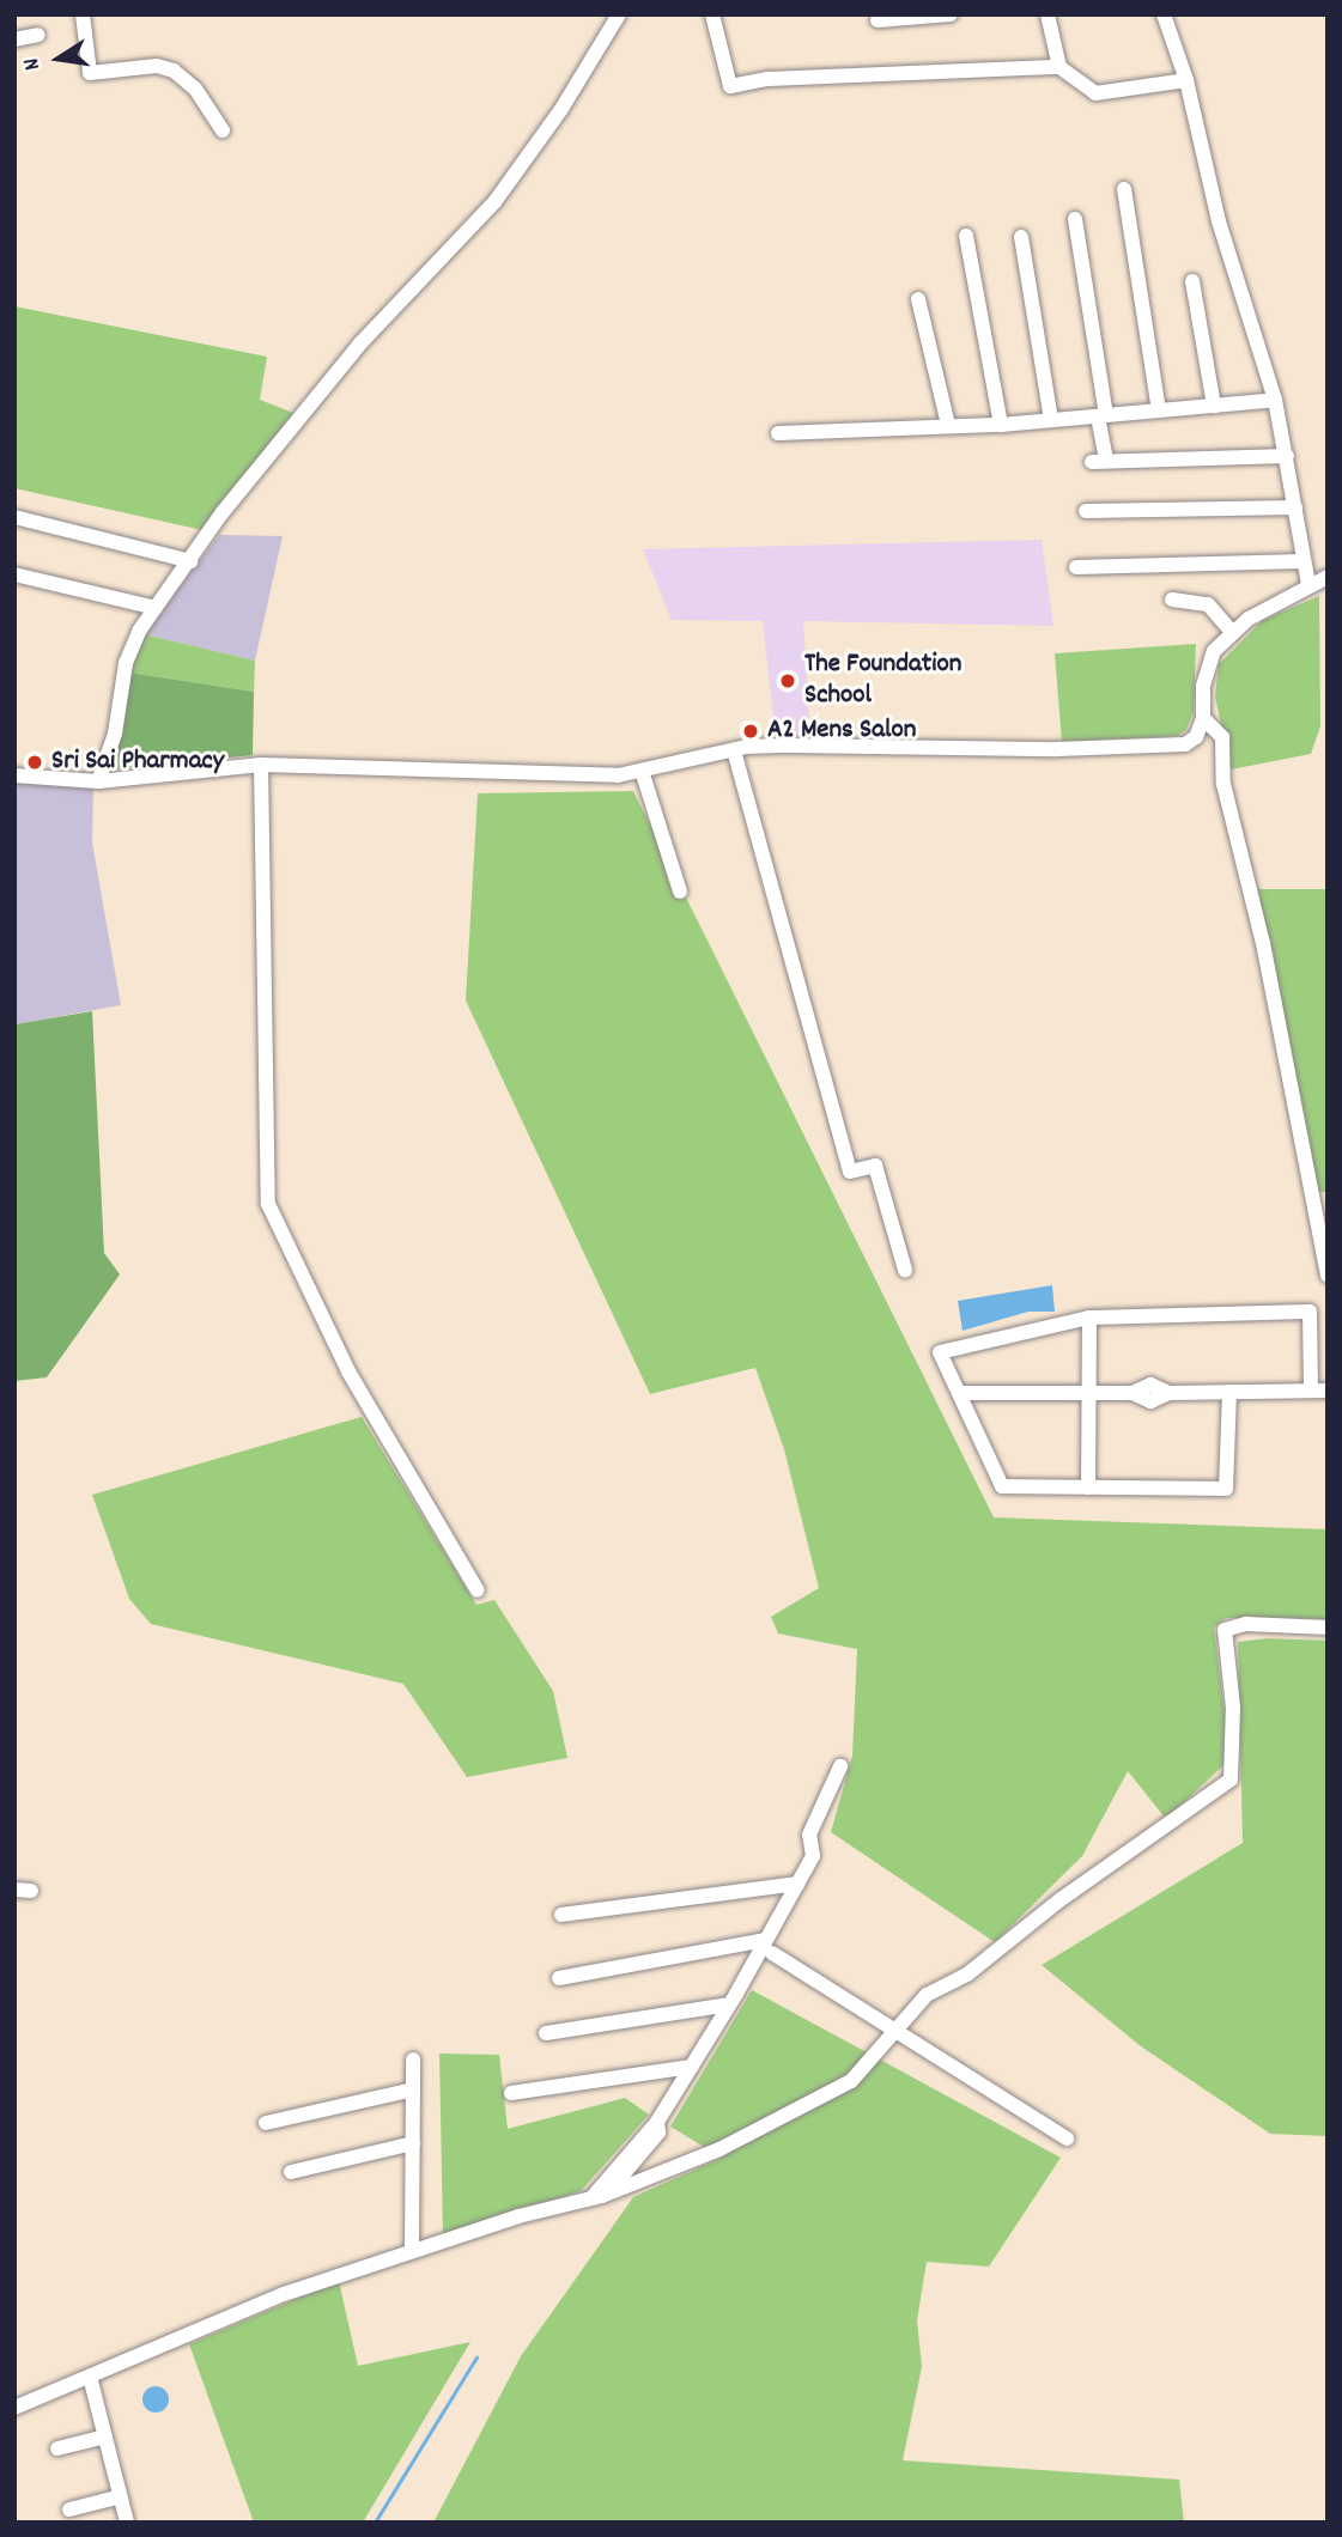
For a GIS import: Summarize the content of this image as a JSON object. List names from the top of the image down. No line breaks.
{"places":["The Foundation School","A2 Mens Salon","Sri Sai Pharmacy"],"north":"left"}
